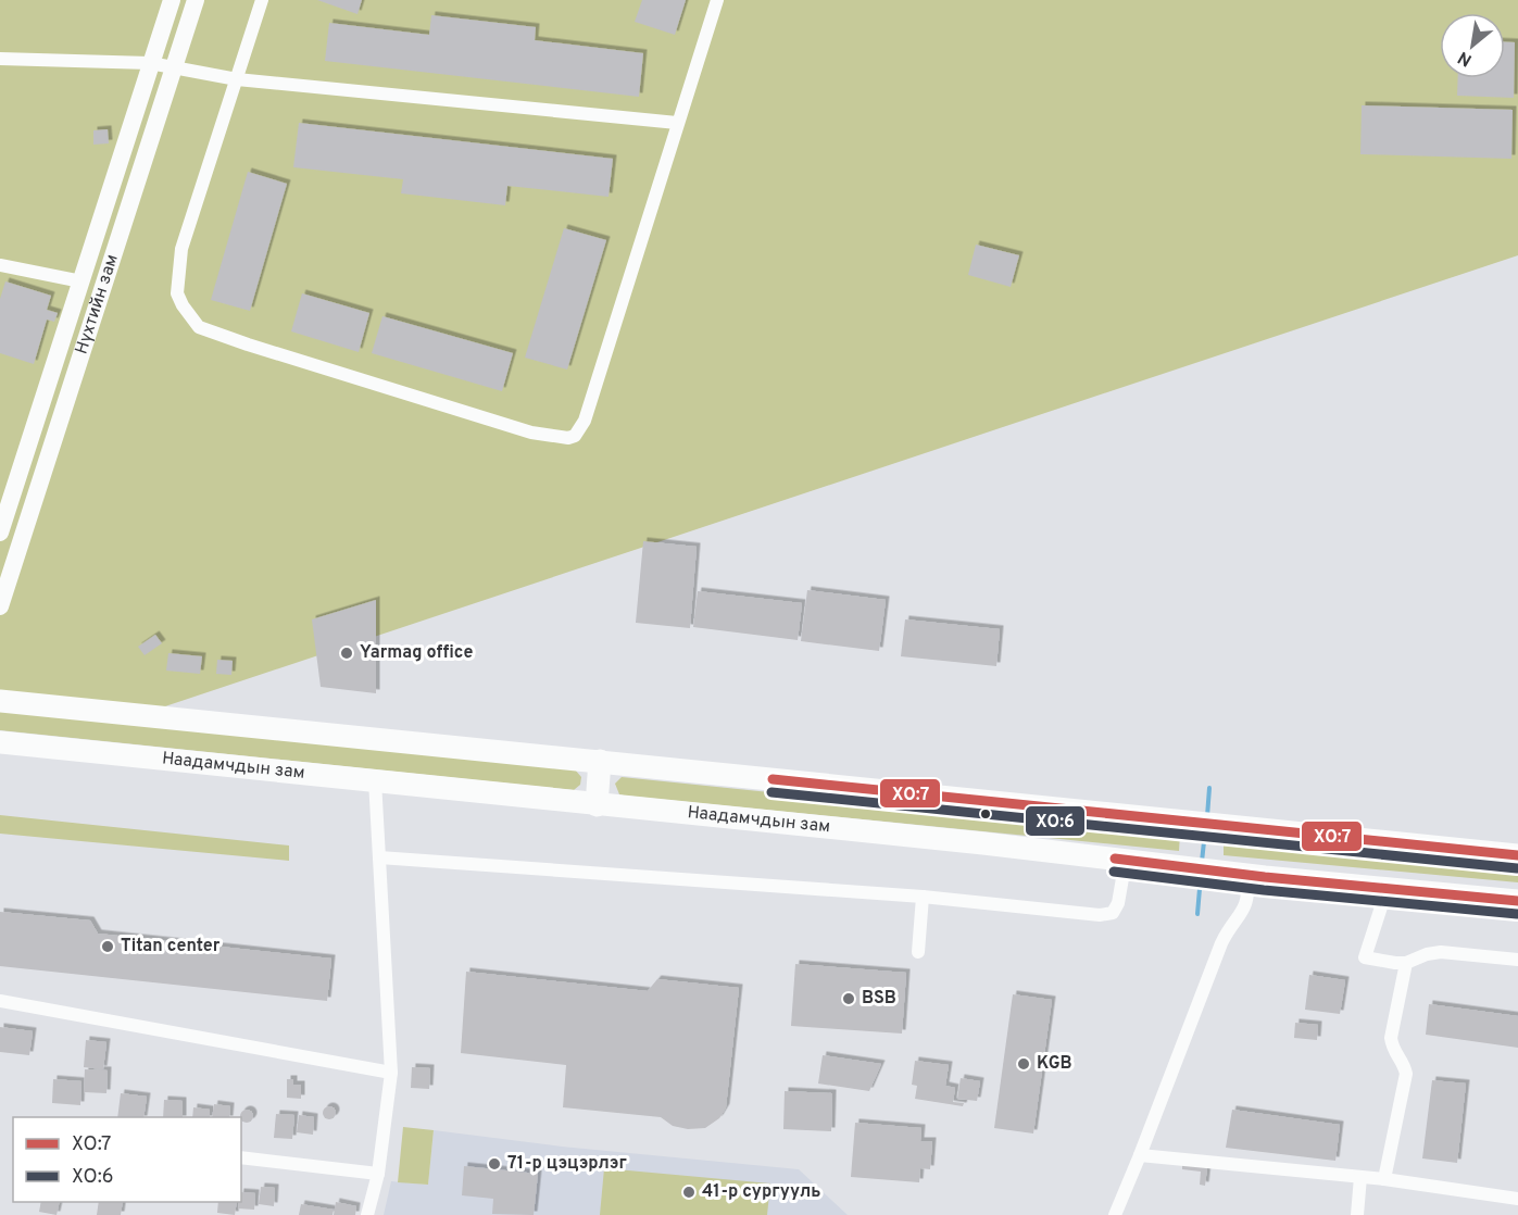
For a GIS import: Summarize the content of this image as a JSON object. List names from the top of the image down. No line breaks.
{"streets":{"highway":["Наадамчдын зам"],"main road":["Нүхтийн зам"]},"places":["Yarmag office","Titan center","BSB","KGB","71-р цэцэрлэг","41-р сургууль"],"lines":["transit line ХО:7","transit line ХО:6"],"legend":["ХО:7","ХО:6"],"north":"bottom left"}
